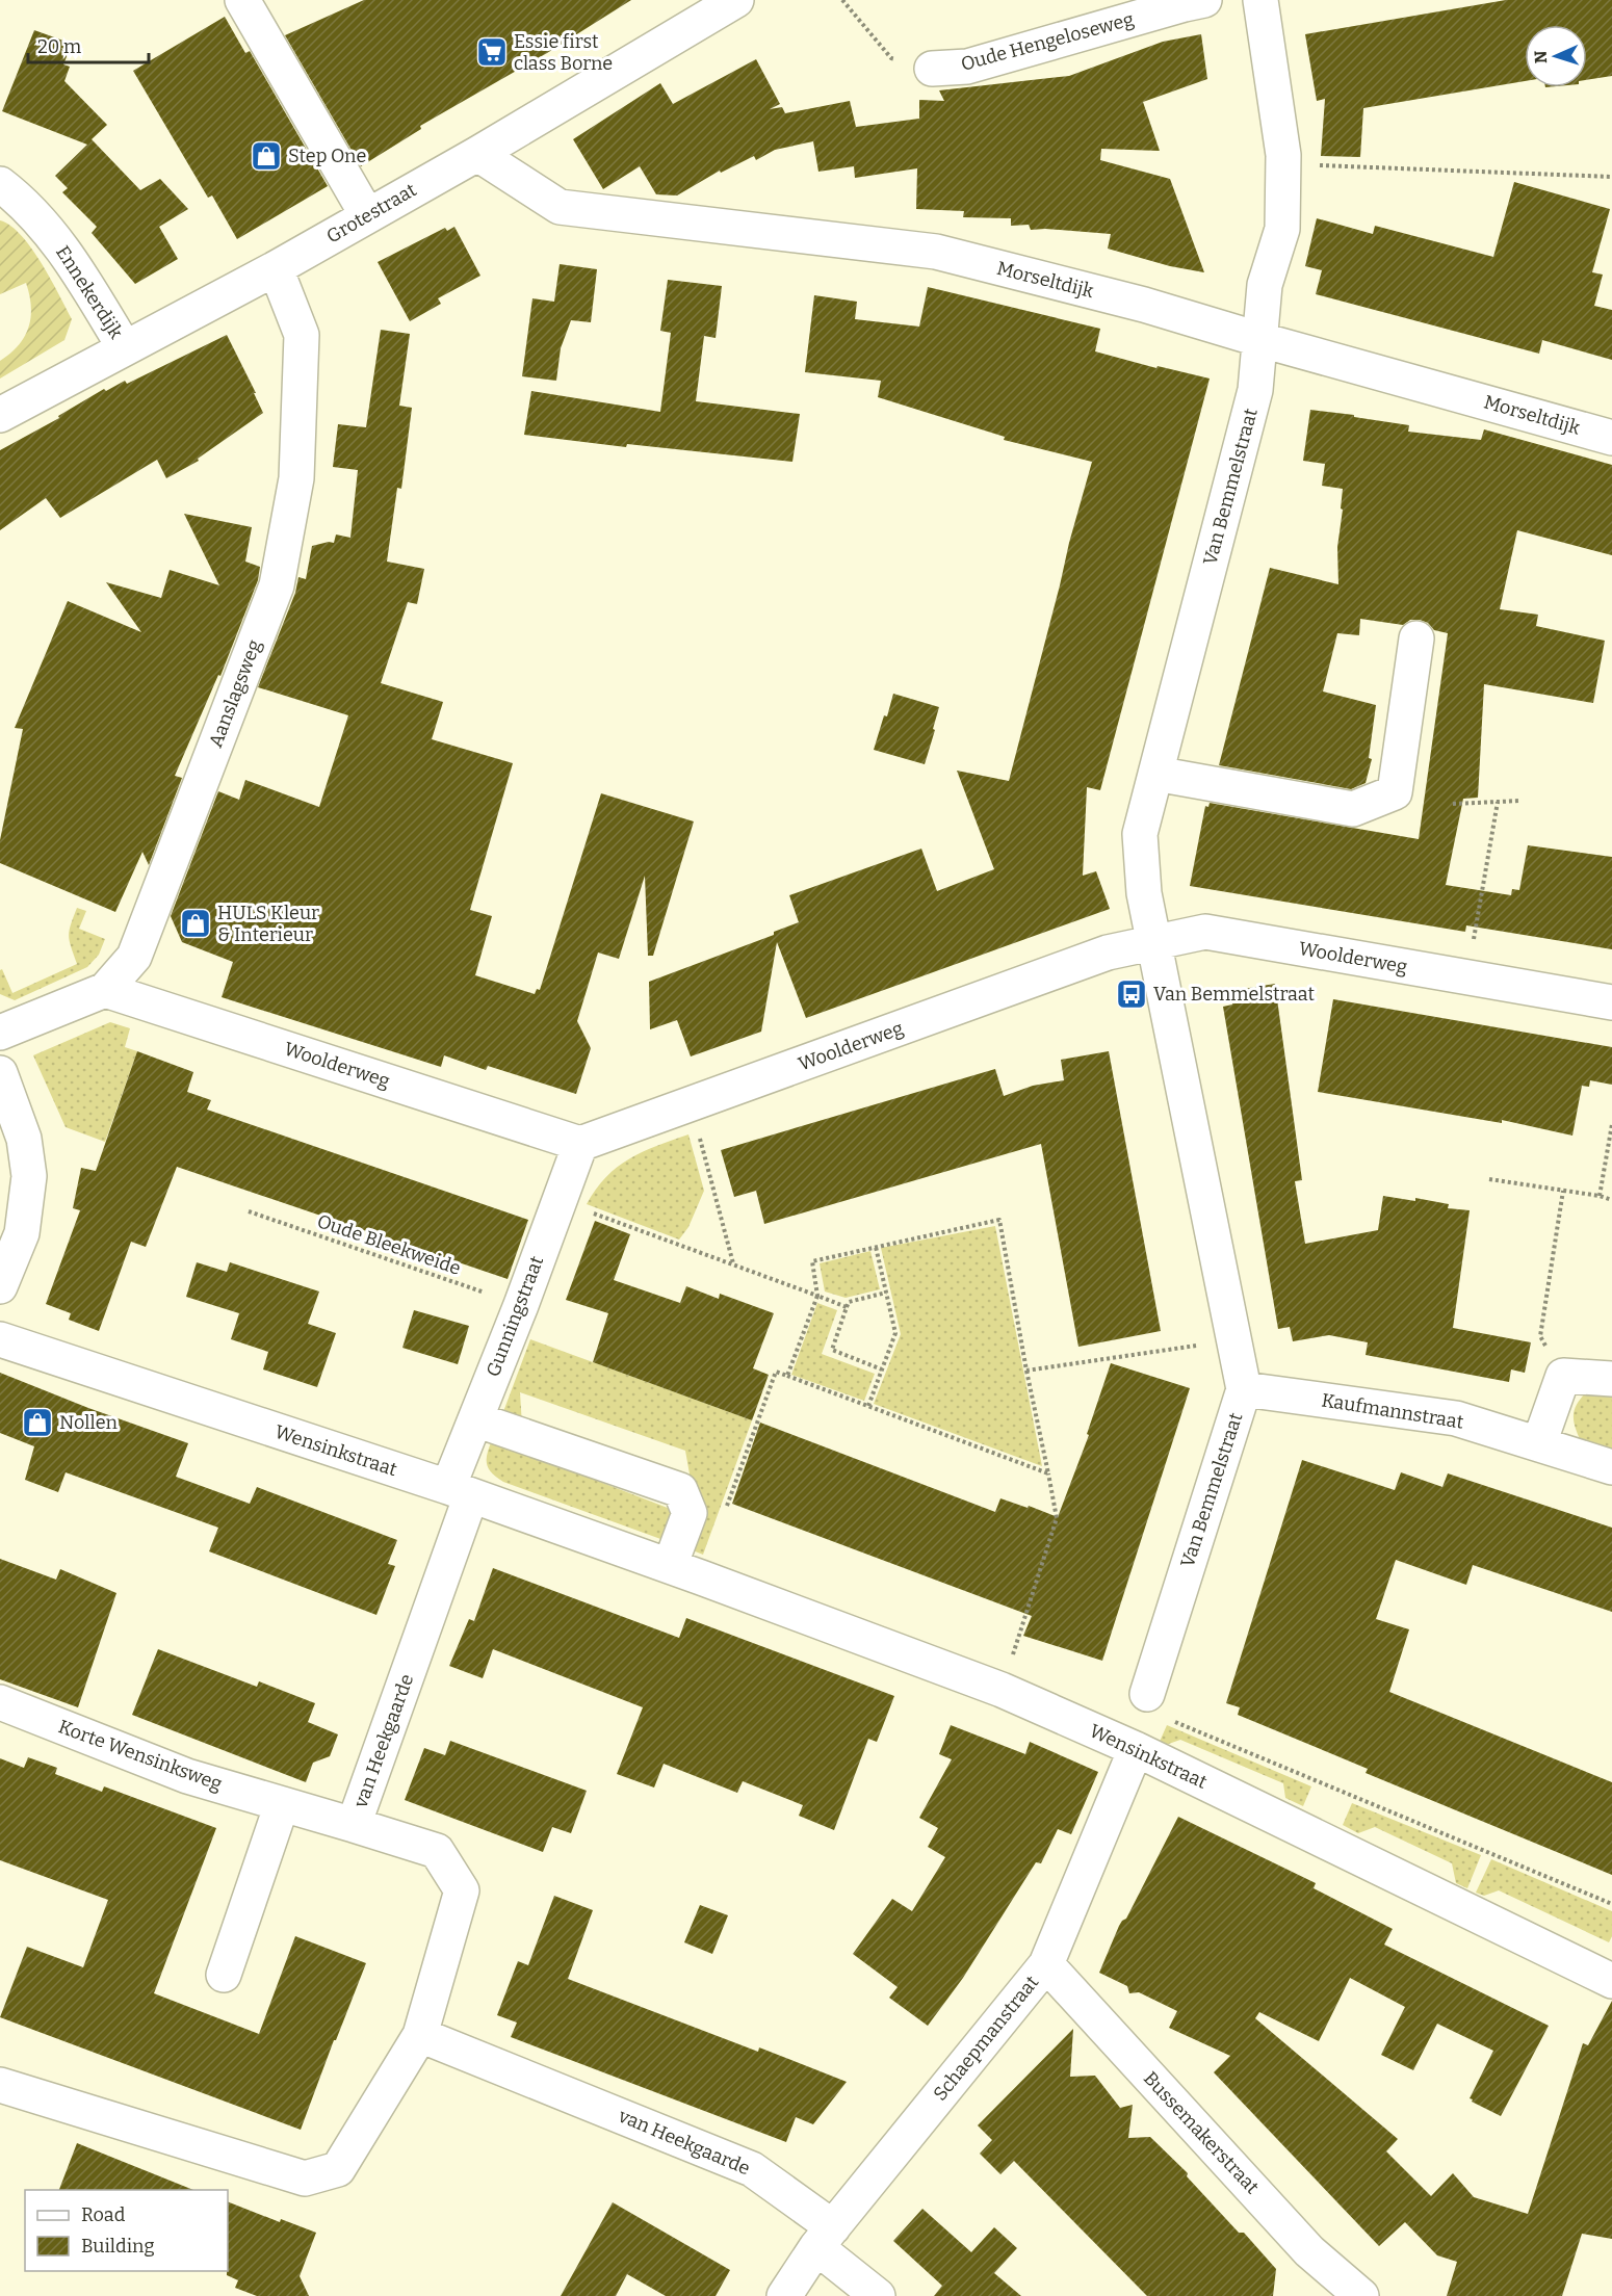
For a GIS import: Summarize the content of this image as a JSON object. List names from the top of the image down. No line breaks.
{"streets":{"street":["Oude Hengeloseweg","Grotestraat","Morseltdijk","Ennekerdijk","Van Bemmelstraat","Aanslagsweg","Woolderweg","Gunningstraat","Kaufmannstraat","Wensinkstraat","van Heekgaarde","Korte Wensinksweg","Schaepmanstraat","Bussemakerstraat"],"path":["Oude Bleekweide"]},"crossings":[["Grotestraat","Morseltdijk"],["Grotestraat","Ennekerdijk"],["Grotestraat","Aanslagsweg"],["Morseltdijk","Van Bemmelstraat"],["Van Bemmelstraat","Woolderweg"],["Van Bemmelstraat","Kaufmannstraat"],["Aanslagsweg","Woolderweg"],["Woolderweg","Gunningstraat"],["Oude Bleekweide","Gunningstraat"],["Gunningstraat","Wensinkstraat"],["Gunningstraat","van Heekgaarde"],["Wensinkstraat","van Heekgaarde"],["Wensinkstraat","Schaepmanstraat"],["van Heekgaarde","Korte Wensinksweg"],["van Heekgaarde","Schaepmanstraat"],["Schaepmanstraat","Bussemakerstraat"]],"places":{"supermarket":["Essie first class Borne"],"shop":["Step One","HULS Kleur & Interieur","Nollen"],"bus stop":["Van Bemmelstraat"]},"legend":["Road","Building"],"scale_bar":"20 m","north":"left"}
